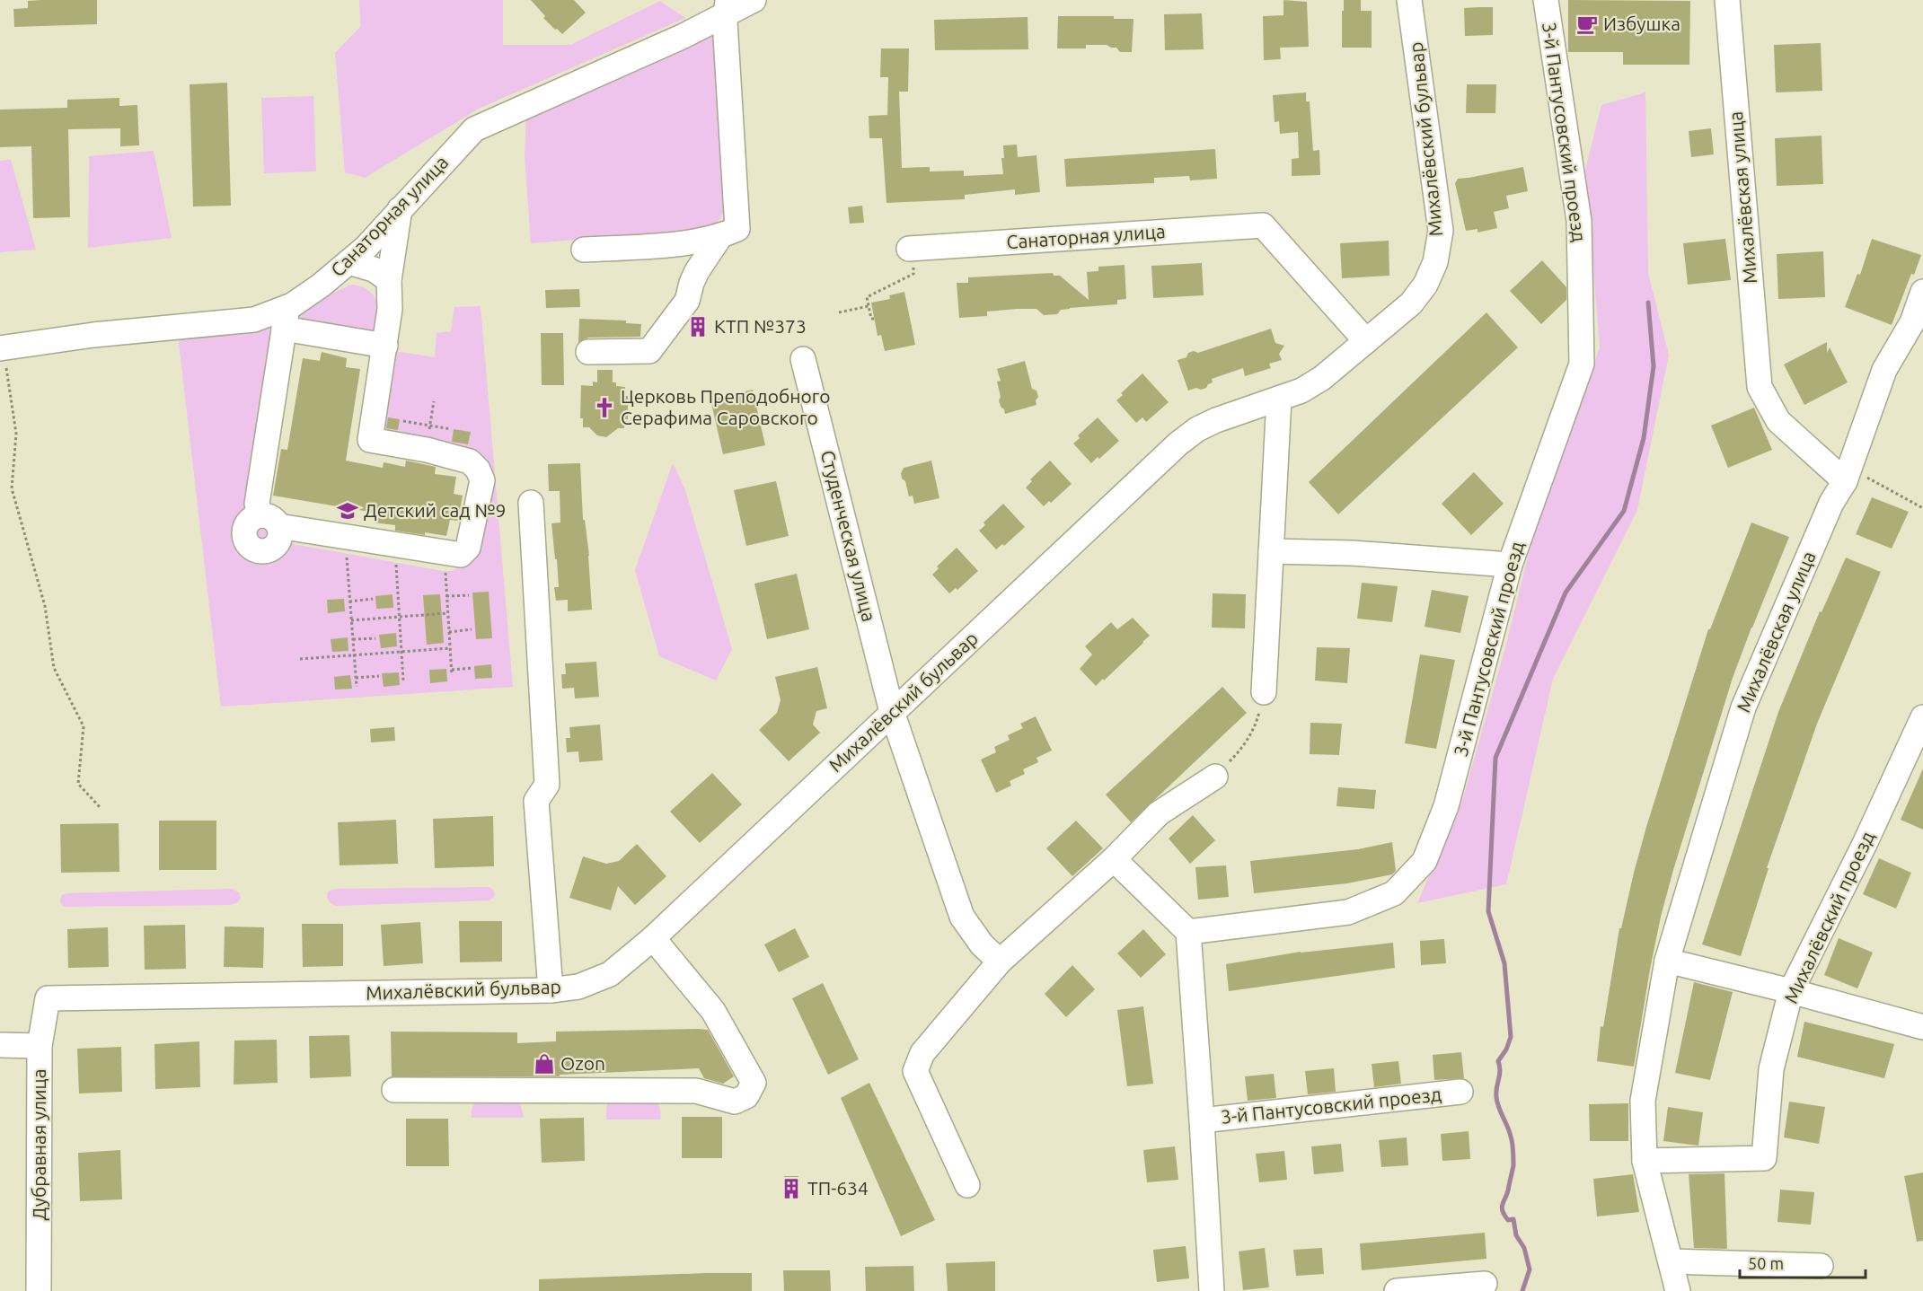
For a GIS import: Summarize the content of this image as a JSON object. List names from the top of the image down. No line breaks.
{"streets":{"street":["3-й Пантусовский проезд","Михалёвский бульвар","Михалёвская улица","Санаторная улица","Студенческая улица","Михалёвский проезд","Дубравная улица"]},"crossings":[["Михалёвский бульвар","Санаторная улица"],["Михалёвский бульвар","Студенческая улица"],["Михалёвский бульвар","Дубравная улица"],["Михалёвская улица","Михалёвский проезд"]],"places":{"cafe":["Избушка"],"building":["КТП №373","ТП-634"],"church":["Церковь Преподобного Серафима Саровского"],"school or university":["Детский сад №9"],"shop":["Ozon"]},"scale_bar":"50 m"}
